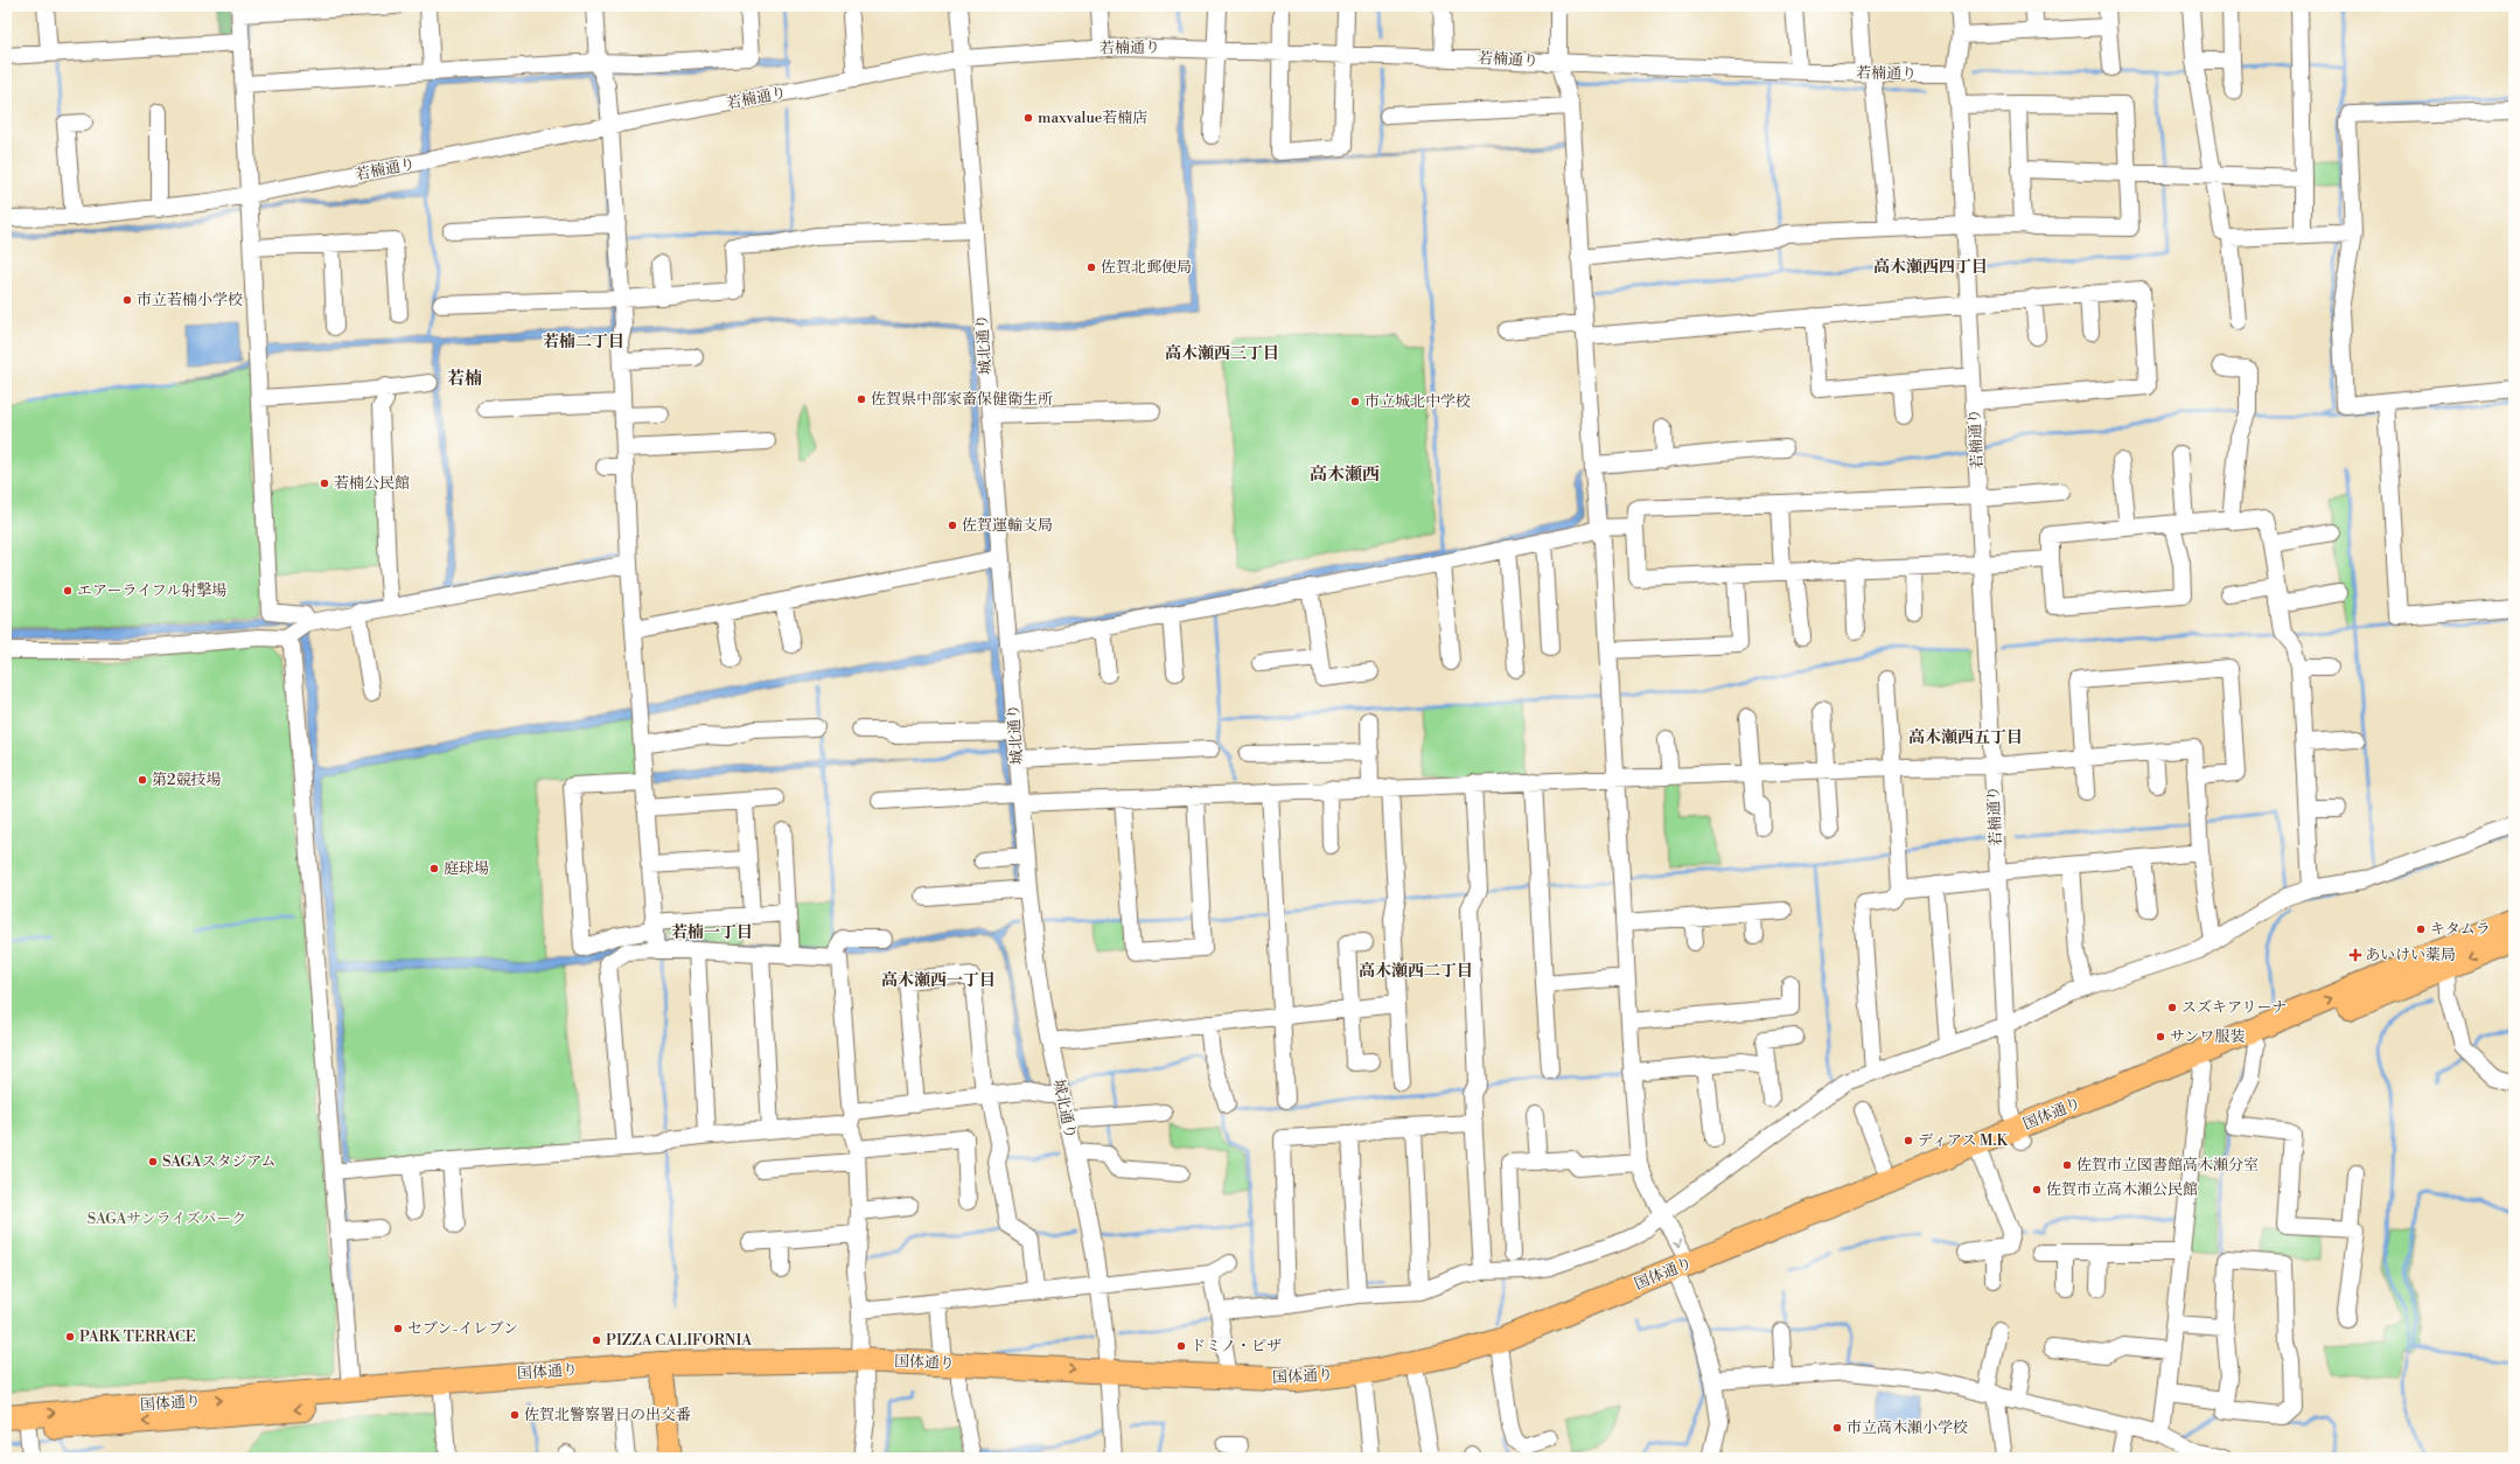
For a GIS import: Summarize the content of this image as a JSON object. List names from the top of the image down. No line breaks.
{"streets":{"highway":["国体通り"],"street":["若楠通り","城北通り"]},"crossings":[["若楠通り","城北通り"],["若楠通り","国体通り"],["城北通り","国体通り"]],"districts":["高木瀬西四丁目","若楠二丁目","高木瀬西三丁目","若楠","高木瀬西","高木瀬西五丁目","若楠一丁目","高木瀬西二丁目","高木瀬西一丁目"],"parks":["SAGAサンライズパーク"],"places":{"other":["maxvalue若楠店","佐賀北郵便局","市立若楠小学校","佐賀県中部家畜保健衛生所","市立城北中学校","若楠公民館","佐賀運輸支局","エアーライフル射撃場","第2競技場","庭球場","キタムラ","スズキアリーナ","サンワ服装","ディアス M.K","SAGAスタジアム","佐賀市立図書館高木瀬分室","佐賀市立高木瀬公民館","セブン-イレブン","PARK TERRACE","PIZZA CALIFORNIA","ドミノ・ピザ","佐賀北警察署日の出交番","市立高木瀬小学校"],"health":["あいけい薬局"]}}
